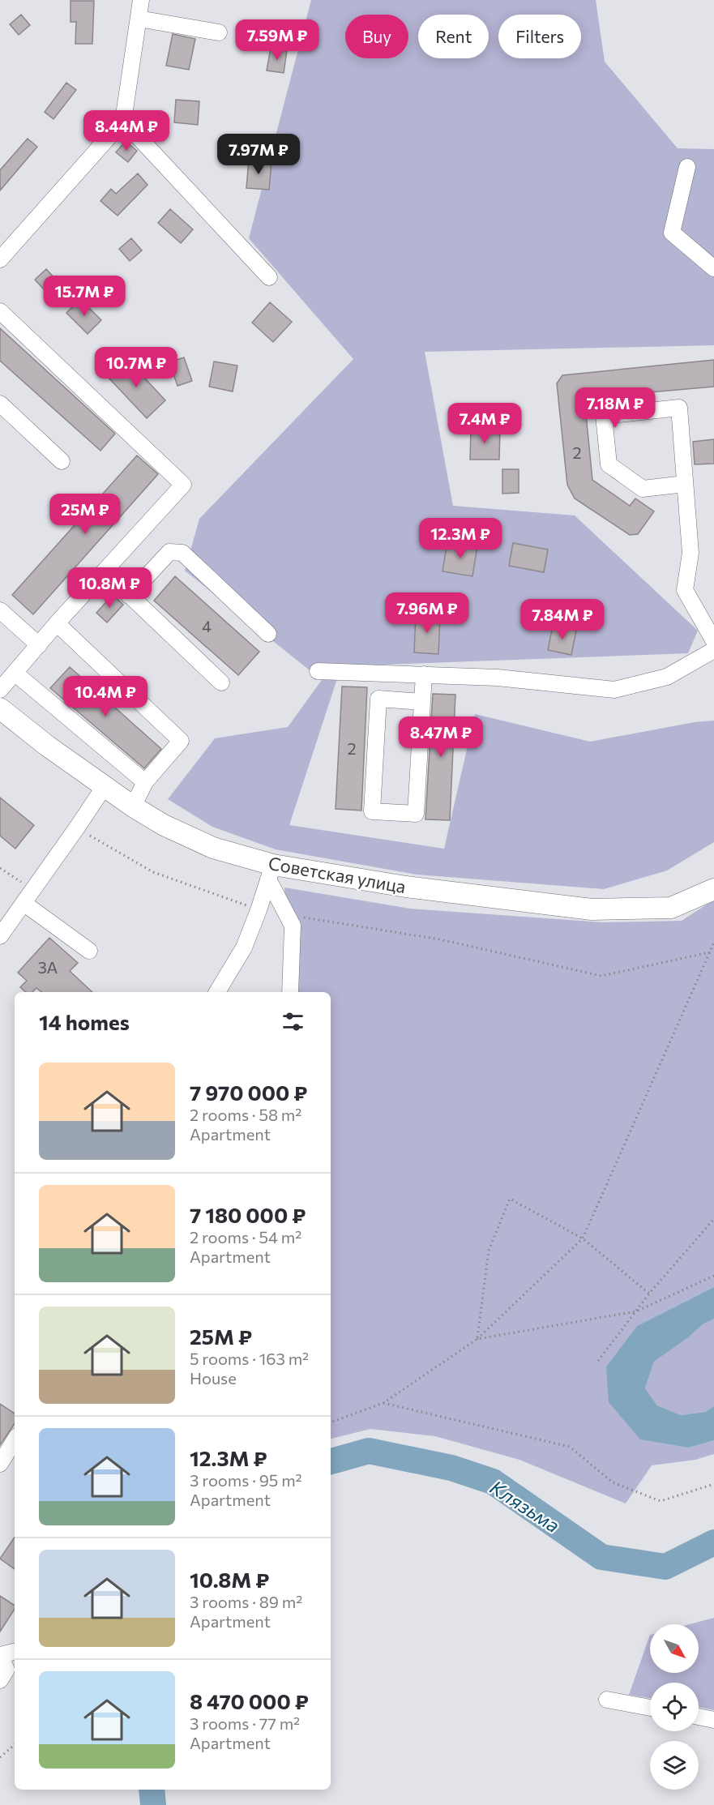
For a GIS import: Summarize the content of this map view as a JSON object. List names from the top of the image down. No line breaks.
{"streets":{"main road":["Советская улица"]},"water":["Клязьма"],"house_numbers":["2","4","2","3А"],"north":"bottom right","page":{"chip":["Buy","Rent","Filters"],"price":["7.59M ₽","8.44M ₽","7.97M ₽","15.7M ₽","10.7M ₽","7.18M ₽","7.4M ₽","25M ₽","12.3M ₽","10.8M ₽","7.96M ₽","7.84M ₽","10.4M ₽","8.47M ₽"],"heading":"14 homes","list":[{"name":"7 970 000 ₽","note":"2 rooms · 58 m² · Apartment"},{"name":"7 180 000 ₽","note":"2 rooms · 54 m² · Apartment"},{"name":"25M ₽","note":"5 rooms · 163 m² · House"},{"name":"12.3M ₽","note":"3 rooms · 95 m² · Apartment"},{"name":"10.8M ₽","note":"3 rooms · 89 m² · Apartment"},{"name":"8 470 000 ₽","note":"3 rooms · 77 m² · Apartment"}]}}
